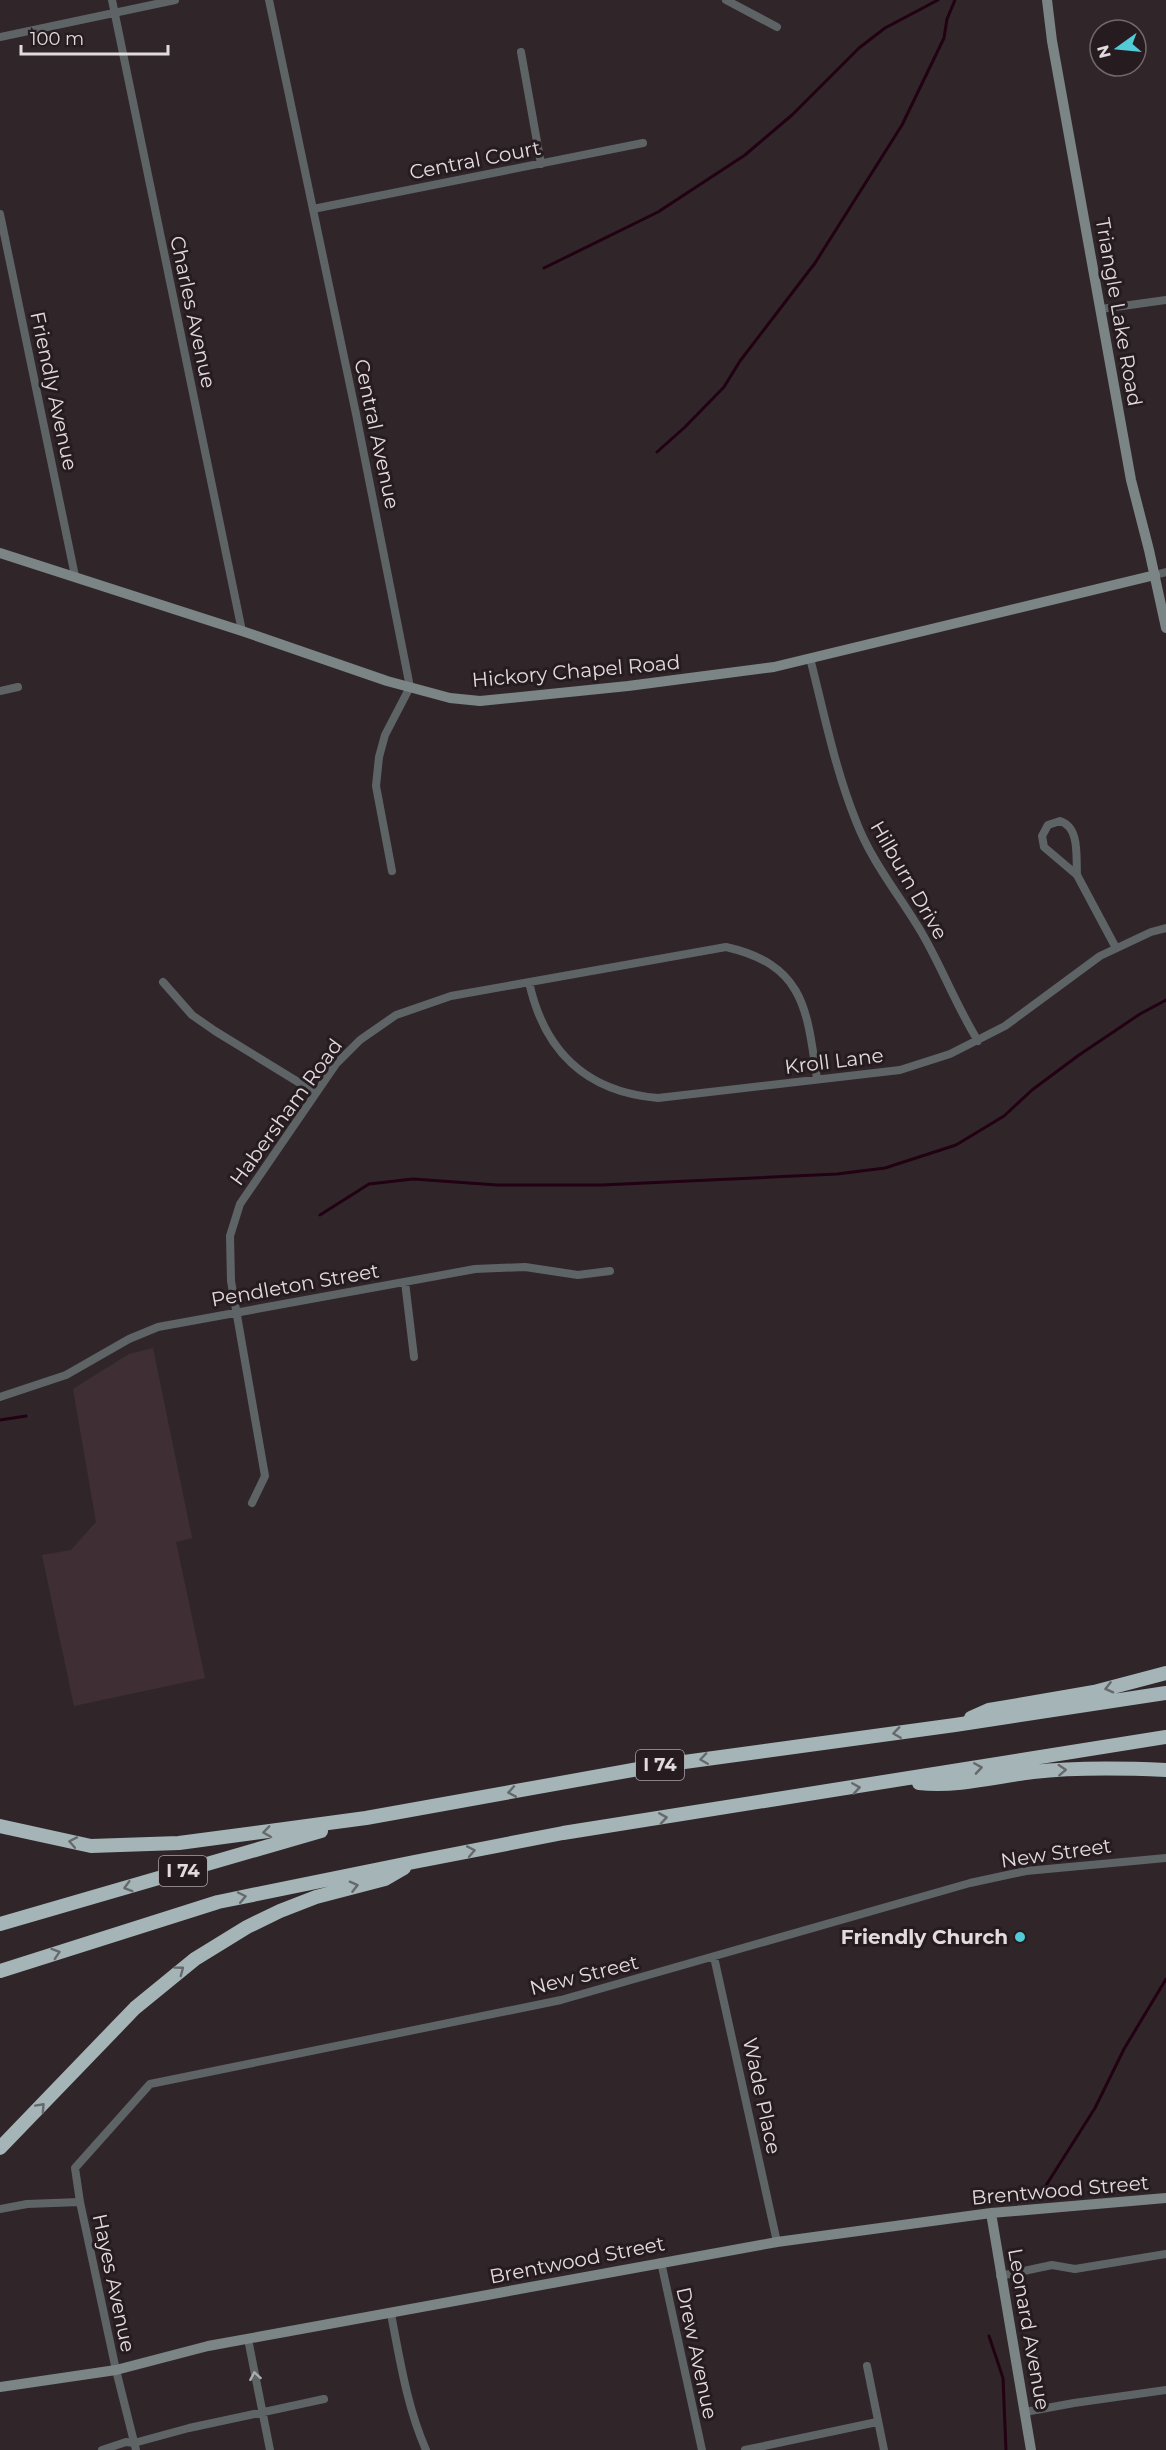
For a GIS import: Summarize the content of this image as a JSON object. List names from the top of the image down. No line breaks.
{"streets":{"highway":["I 74"],"street":["Central Court","Charles Avenue","Triangle Lake Road","Friendly Avenue","Central Avenue","Hickory Chapel Road","Hilburn Drive","Kroll Lane","Habersham Road","Pendleton Street","New Street","Wade Place","Brentwood Street","Hayes Avenue","Leonard Avenue","Drew Avenue"]},"crossings":[["Central Court","Central Avenue"],["Charles Avenue","Hickory Chapel Road"],["Triangle Lake Road","Hickory Chapel Road"],["Friendly Avenue","Hickory Chapel Road"],["Central Avenue","Hickory Chapel Road"],["Hickory Chapel Road","Hilburn Drive"],["Hilburn Drive","Kroll Lane"],["Kroll Lane","Habersham Road"],["Habersham Road","Pendleton Street"],["New Street","Wade Place"],["New Street","Hayes Avenue"],["Wade Place","Brentwood Street"],["Brentwood Street","Hayes Avenue"],["Brentwood Street","Leonard Avenue"],["Brentwood Street","Drew Avenue"]],"places":["Friendly Church"],"scale_bar":"100 m","north":"left"}
